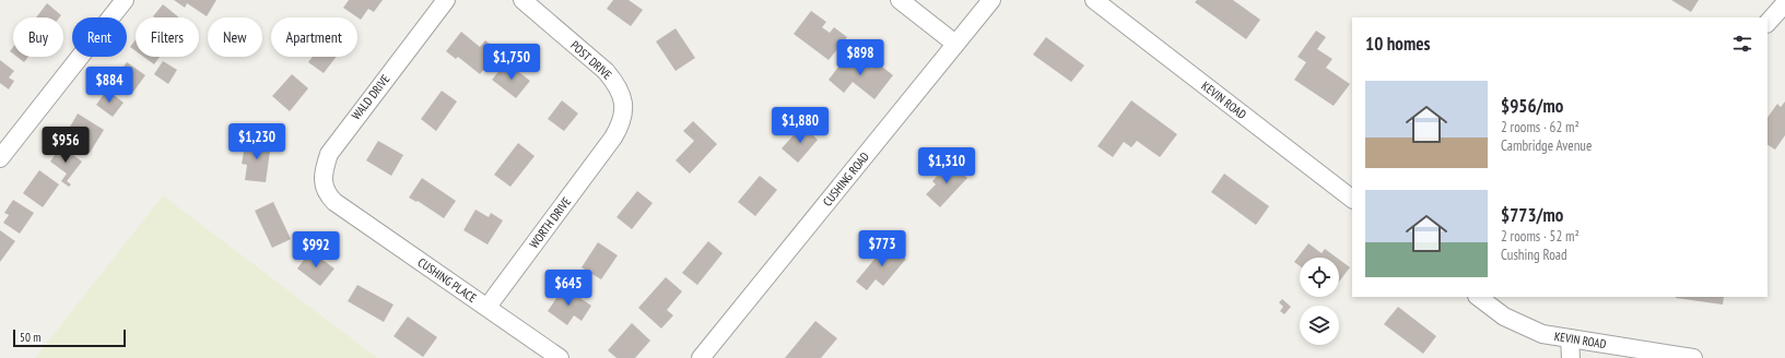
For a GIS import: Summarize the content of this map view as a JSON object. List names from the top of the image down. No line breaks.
{"streets":{"street":["POST DRIVE","WALD DRIVE","KEVIN ROAD","CUSHING ROAD","WORTH DRIVE","CUSHING PLACE"]},"crossings":[["POST DRIVE","WORTH DRIVE"],["WALD DRIVE","CUSHING PLACE"],["WORTH DRIVE","CUSHING PLACE"]],"scale_bar":"50 m","page":{"chip":["Buy","Rent","Filters","New","Apartment"],"heading":"10 homes","price":["$898","$1,750","$884","$1,880","$1,230","$956","$1,310","$773","$992","$645"],"list":[{"name":"$956/mo","note":"2 rooms · 62 m² · Cambridge Avenue"},{"name":"$773/mo","note":"2 rooms · 52 m² · Cushing Road"}],"scale":"50 m"}}
